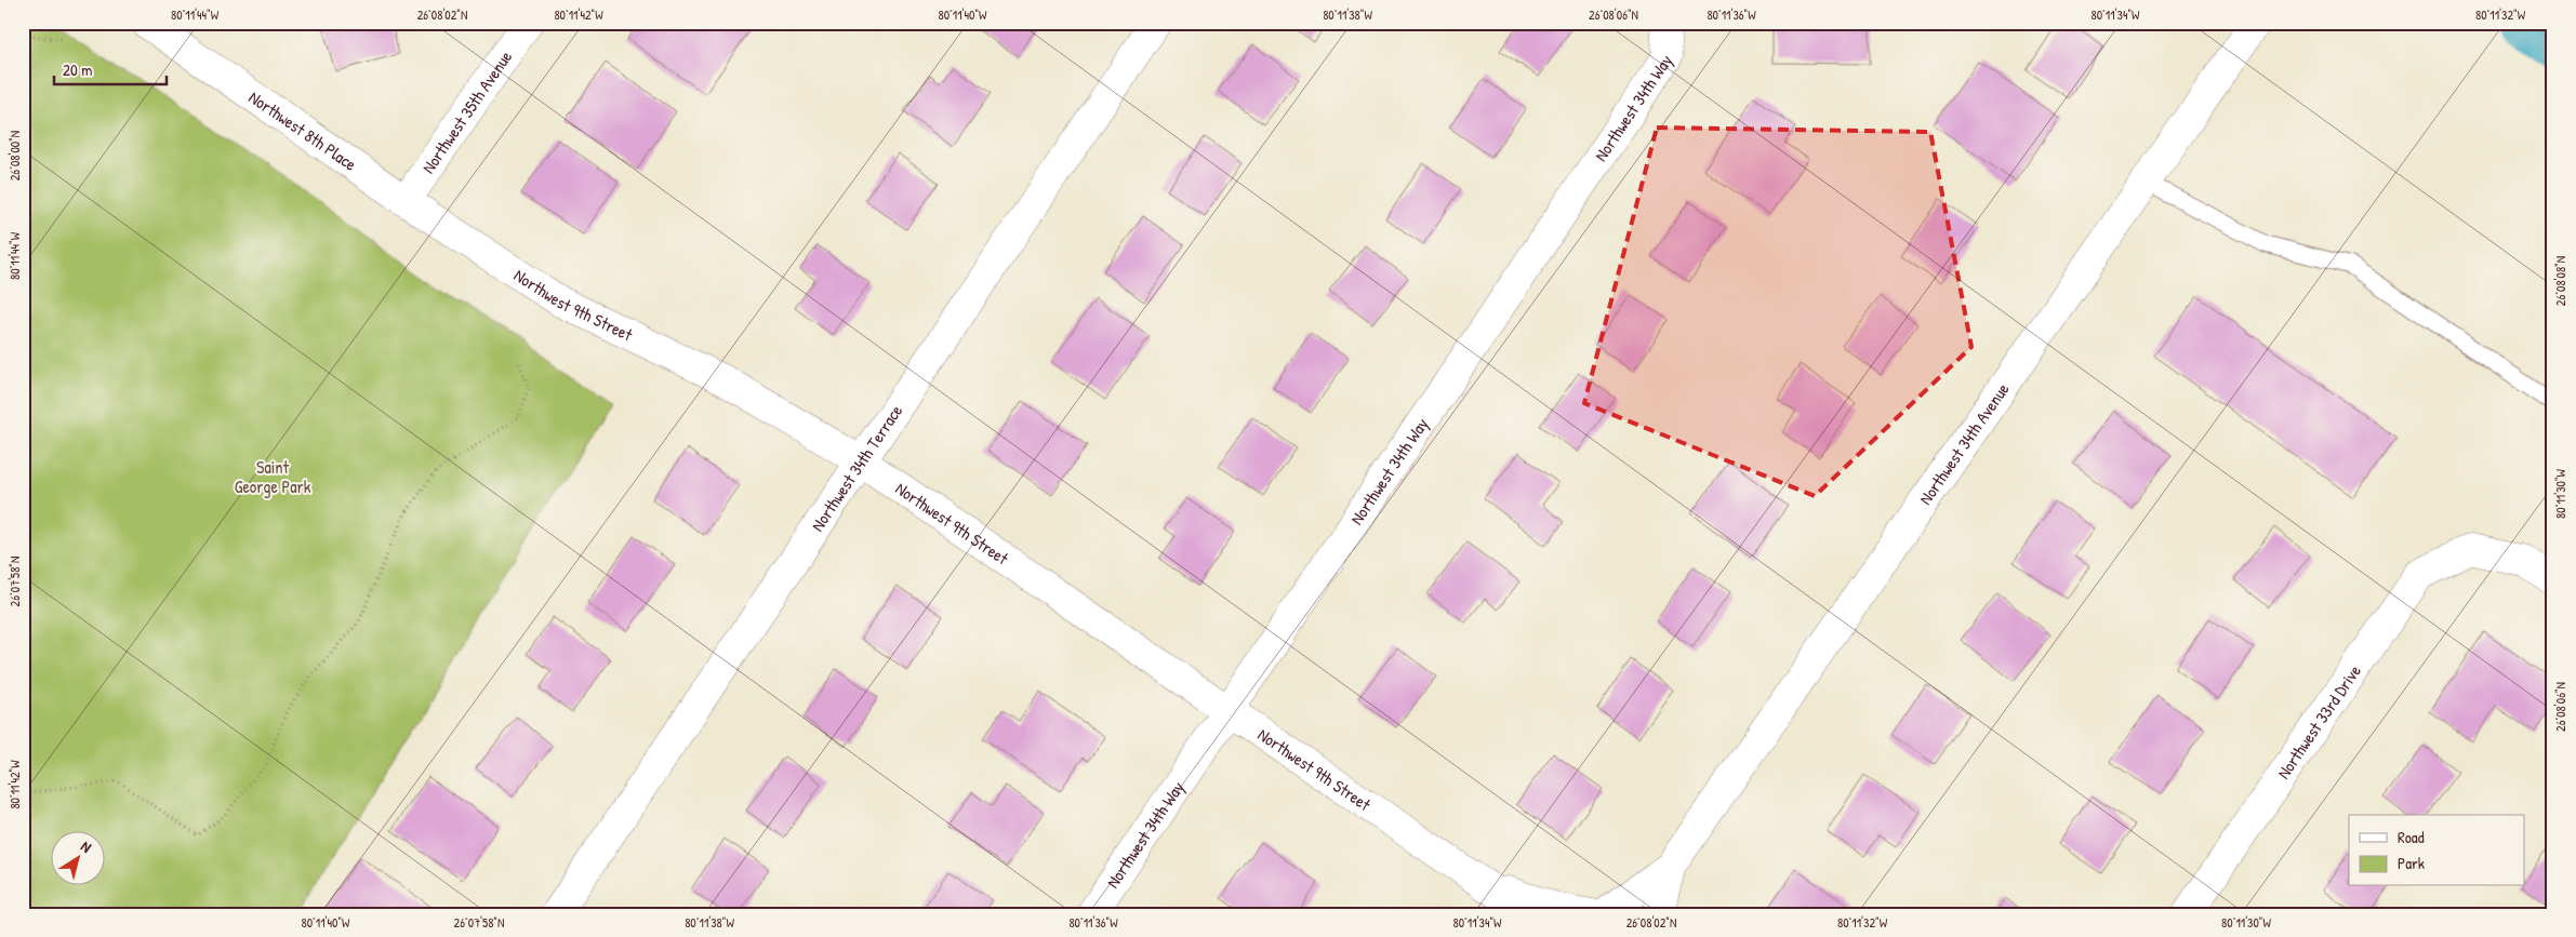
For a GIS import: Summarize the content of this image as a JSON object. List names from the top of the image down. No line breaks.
{"streets":{"street":["Northwest 34th Way","Northwest 35th Avenue","Northwest 8th Place","Northwest 9th Street","Northwest 34th Avenue","Northwest 34th Terrace","Northwest 33rd Drive"]},"crossings":[["Northwest 34th Way","Northwest 9th Street"],["Northwest 35th Avenue","Northwest 8th Place"],["Northwest 35th Avenue","Northwest 9th Street"],["Northwest 8th Place","Northwest 9th Street"],["Northwest 9th Street","Northwest 34th Avenue"],["Northwest 9th Street","Northwest 34th Terrace"]],"parks":["Saint George Park"],"legend":["Road","Park"],"scale_bar":"20 m","north":"top right","coordinates":["80°11'44\"W","26°08'02\"N","80°11'42\"W","80°11'40\"W","80°11'38\"W","26°08'06\"N","80°11'36\"W","80°11'34\"W","80°11'32\"W","26°08'00\"N","26°08'08\"N","80°11'30\"W","26°07'58\"N"]}
